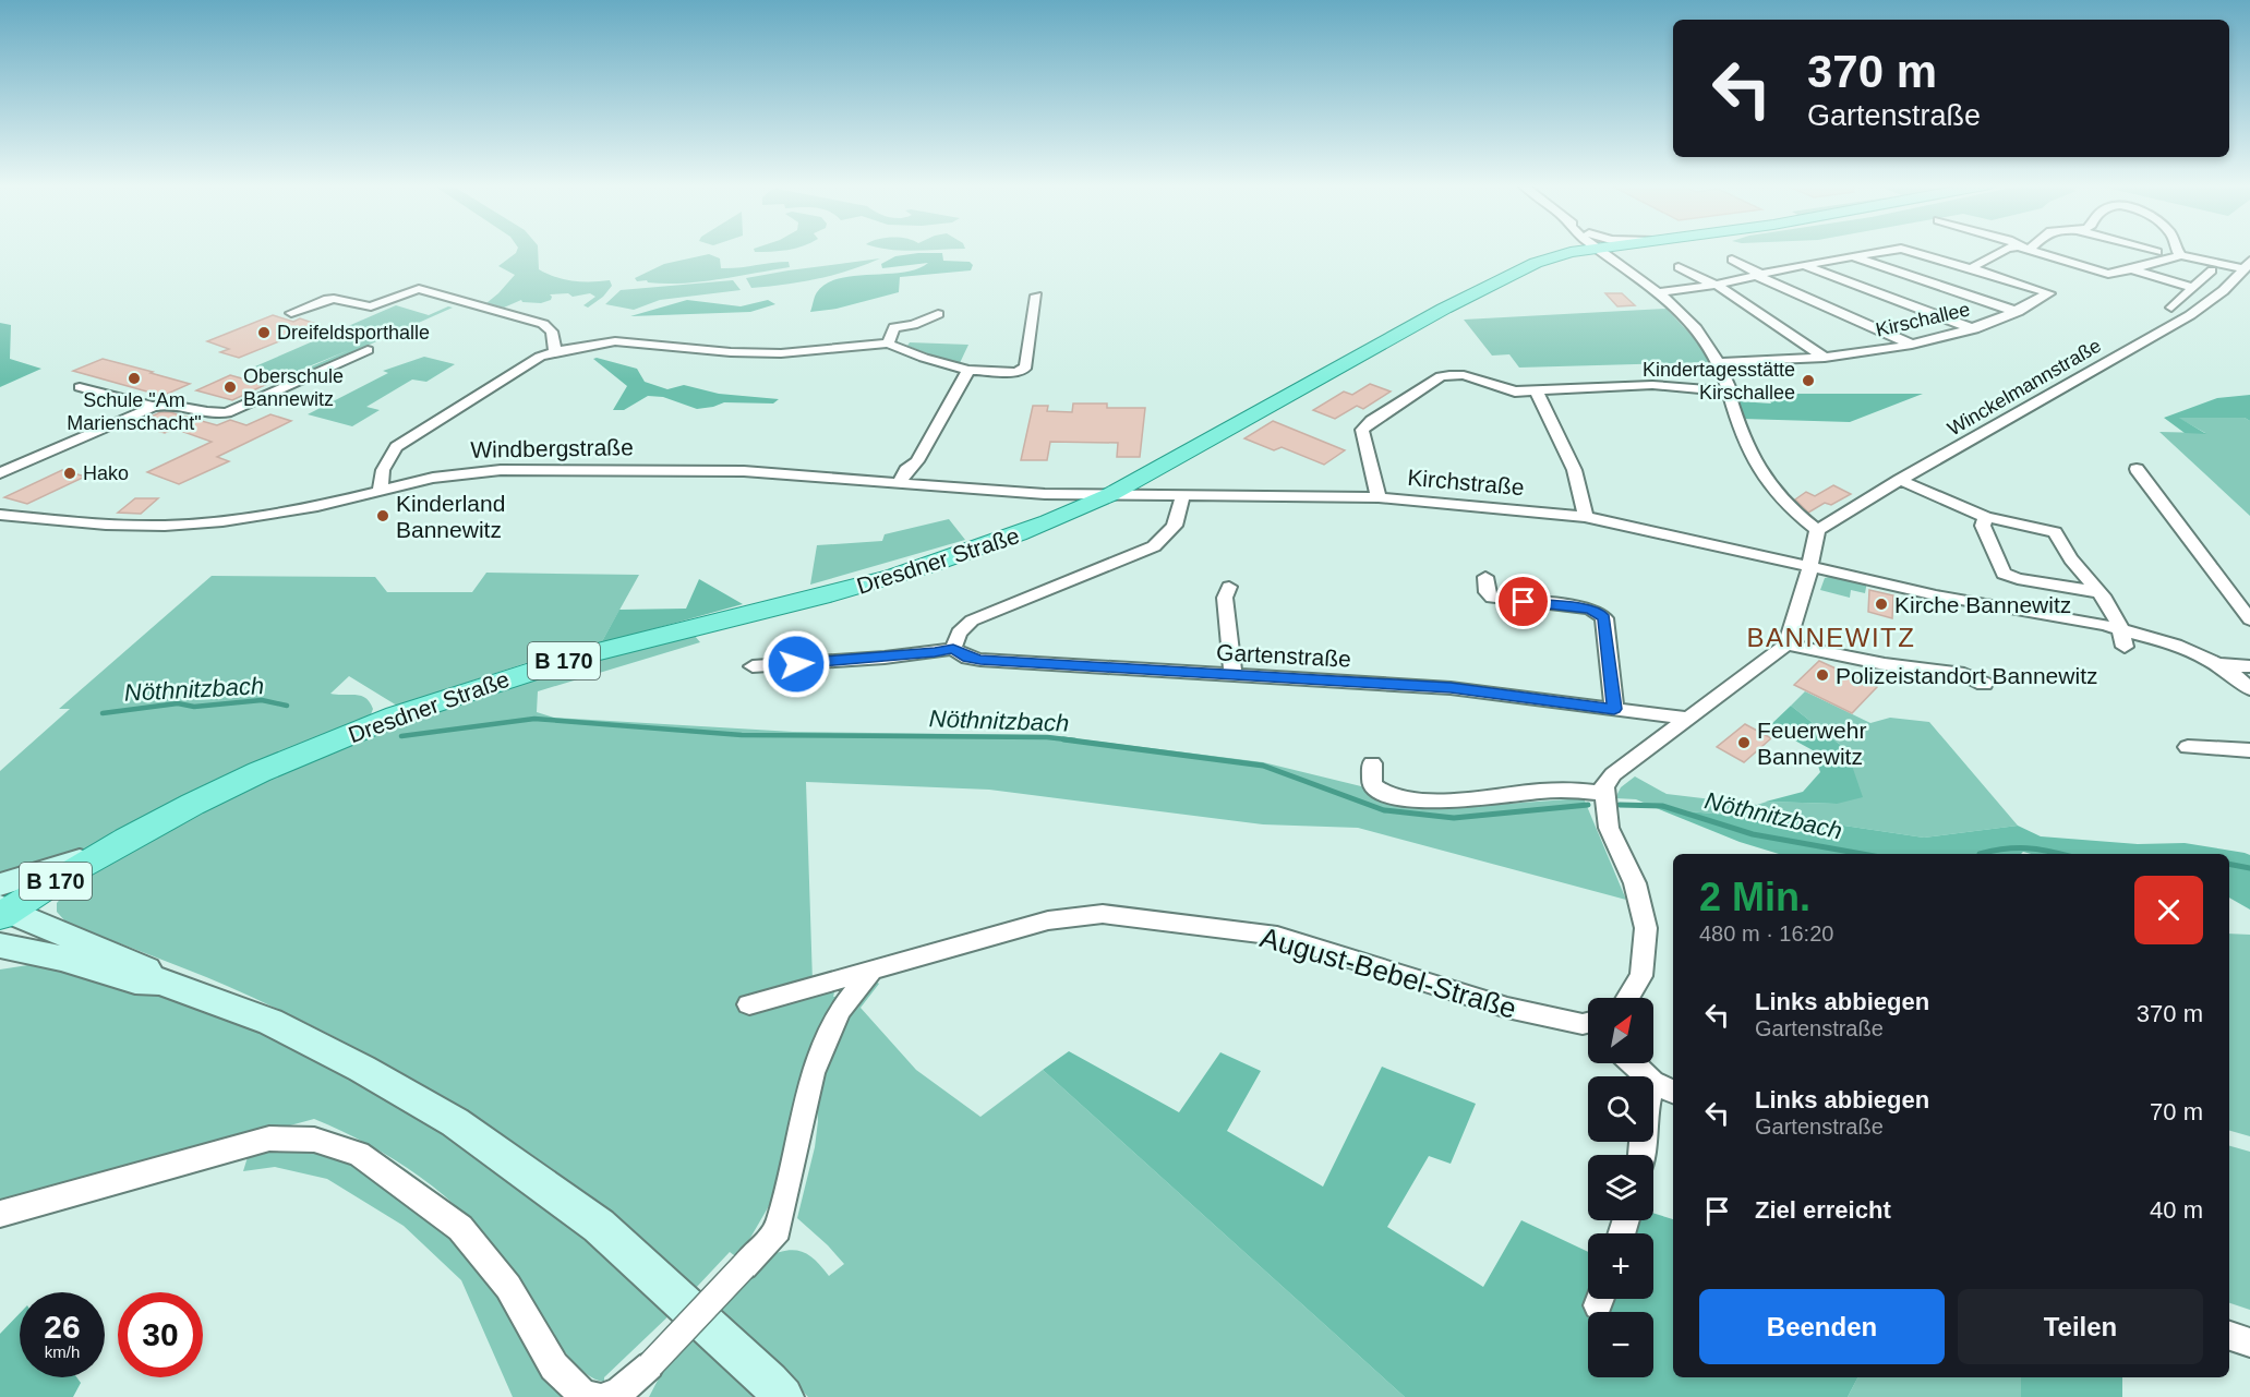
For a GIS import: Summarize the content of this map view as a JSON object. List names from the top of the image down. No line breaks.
{"streets":{"main road":["Dresdner Straße","B 170"],"street":["Kirschallee","Winckelmannstraße","Windbergstraße","Kirchstraße","Gartenstraße","August-Bebel-Straße"]},"crossings":[["Windbergstraße","Kirchstraße"],["Windbergstraße","Dresdner Straße"],["Windbergstraße","B 170"],["Kirchstraße","Dresdner Straße"],["Kirchstraße","B 170"],["Dresdner Straße","B 170"]],"districts":["BANNEWITZ"],"water":["Nöthnitzbach"],"places":["Dreifeldsporthalle","Schule \"Am Marienschacht\"","Kindertagesstätte Kirschallee","Oberschule Bannewitz","Hako","Kinderland Bannewitz","Kirche Bannewitz","Polizeistandort Bannewitz","Feuerwehr Bannewitz"],"north":"top right","page":{"turn":["370 m","Gartenstraße"],"heading":["2 Min.","480 m · 16:20"],"list":[{"name":"Links abbiegen","note":"Gartenstraße","value":"370 m"},{"name":"Links abbiegen","note":"Gartenstraße","value":"70 m"},{"name":"Ziel erreicht","value":"40 m"}],"map_buttons":["+","−"],"buttons":["Beenden","Teilen"],"speed":"26 km/h","limit":"30"}}
